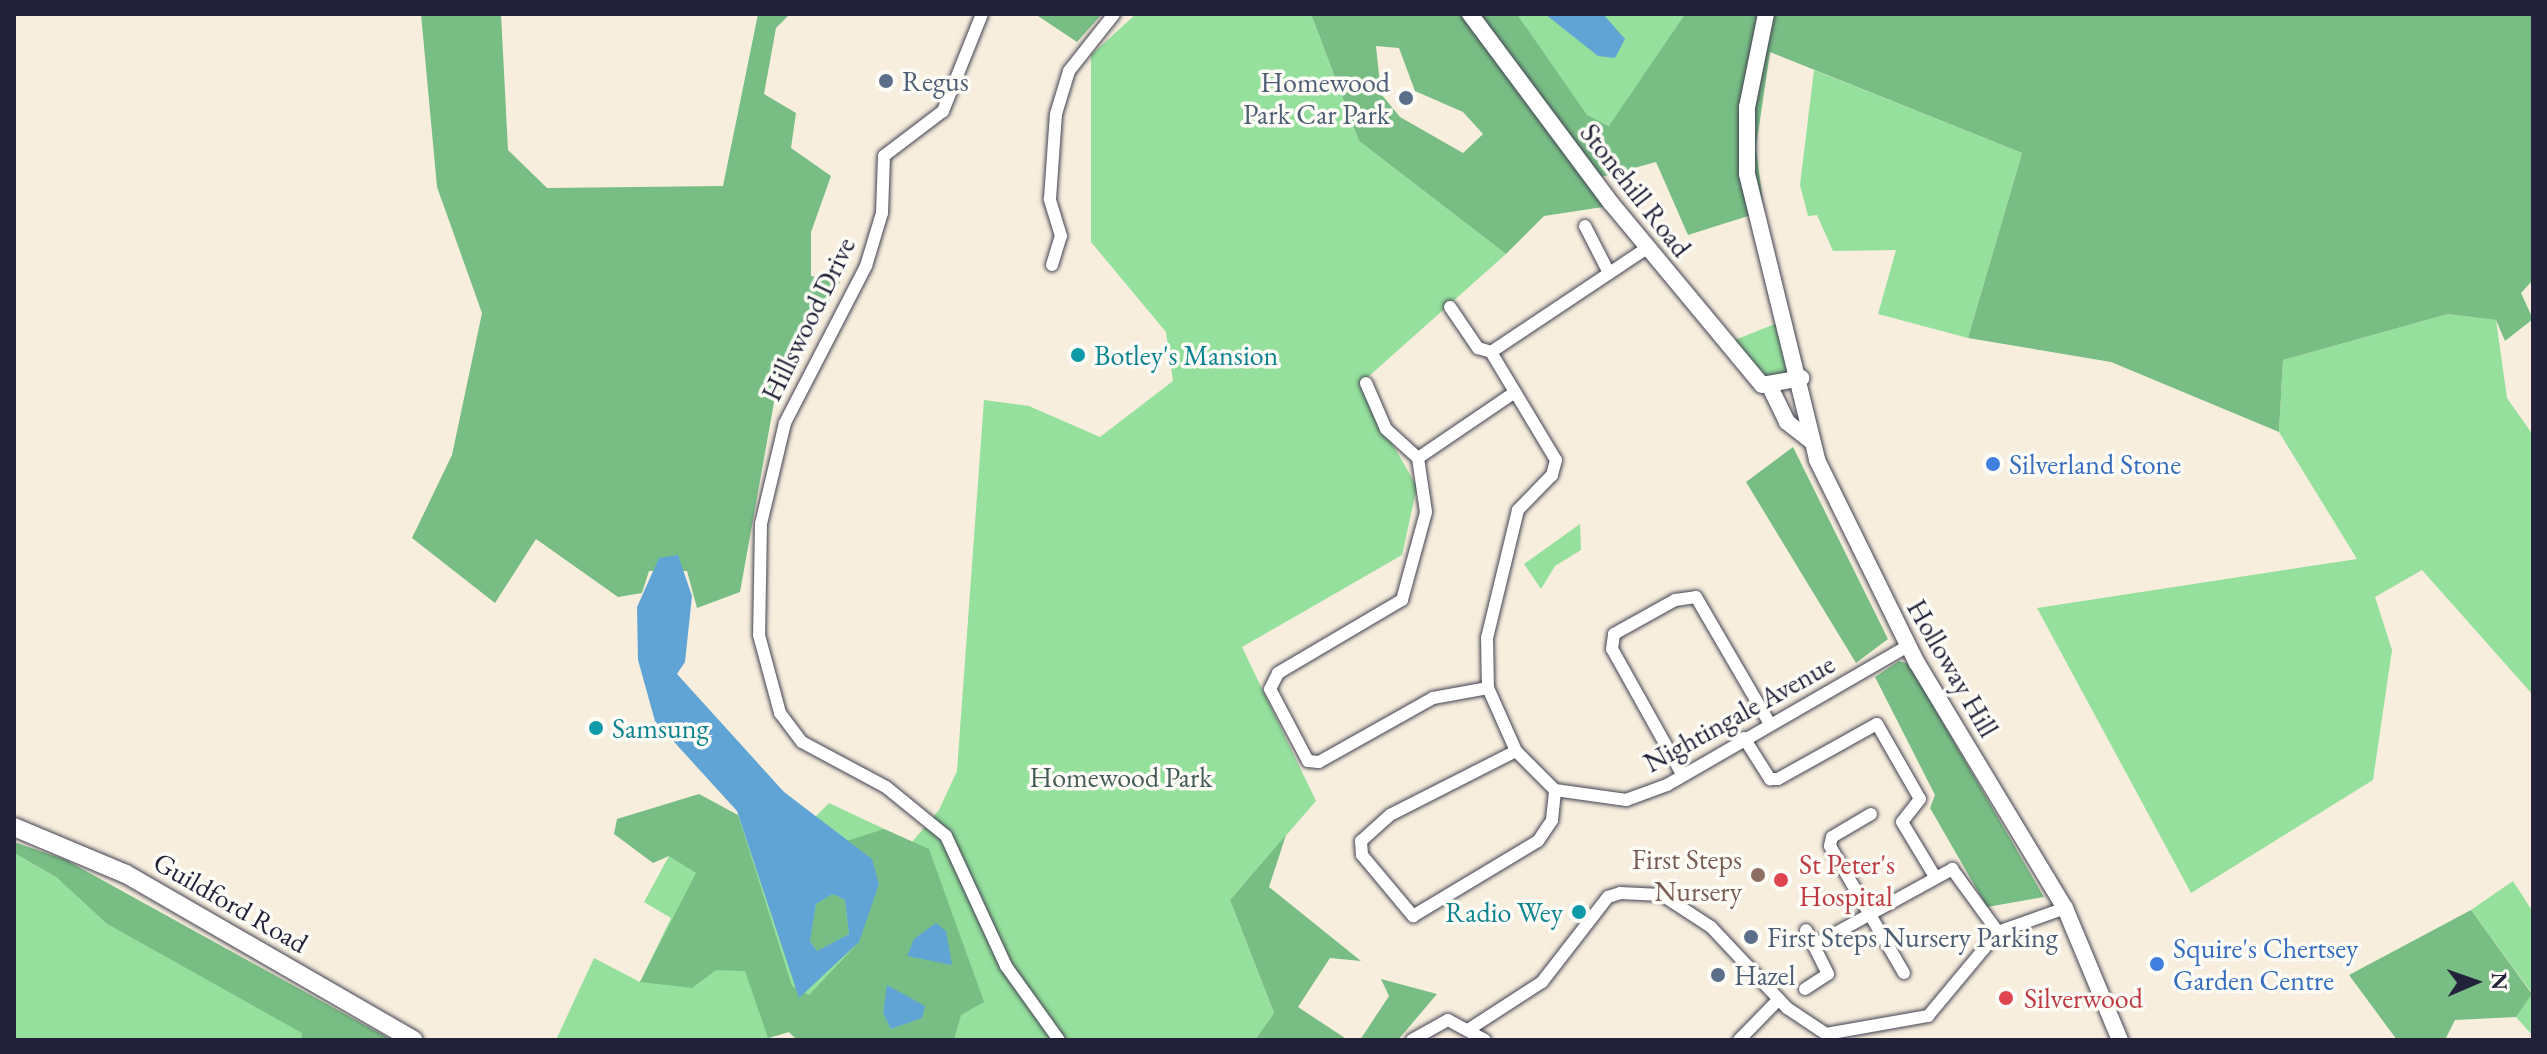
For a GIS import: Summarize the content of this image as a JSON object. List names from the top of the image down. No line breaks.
{"streets":{"main road":["Stonehill Road","Holloway Hill","Guildford Road"],"street":["Hillswood Drive","Nightingale Avenue"]},"crossings":[["Stonehill Road","Holloway Hill"],["Holloway Hill","Nightingale Avenue"]],"parks":["Homewood Park"],"places":["Regus","Homewood Park Car Park","Botley's Mansion","Silverland Stone","Samsung","First Steps Nursery","St Peter's Hospital","Radio Wey","First Steps Nursery Parking","Squire's Chertsey Garden Centre","Hazel","Silverwood"],"north":"right"}
